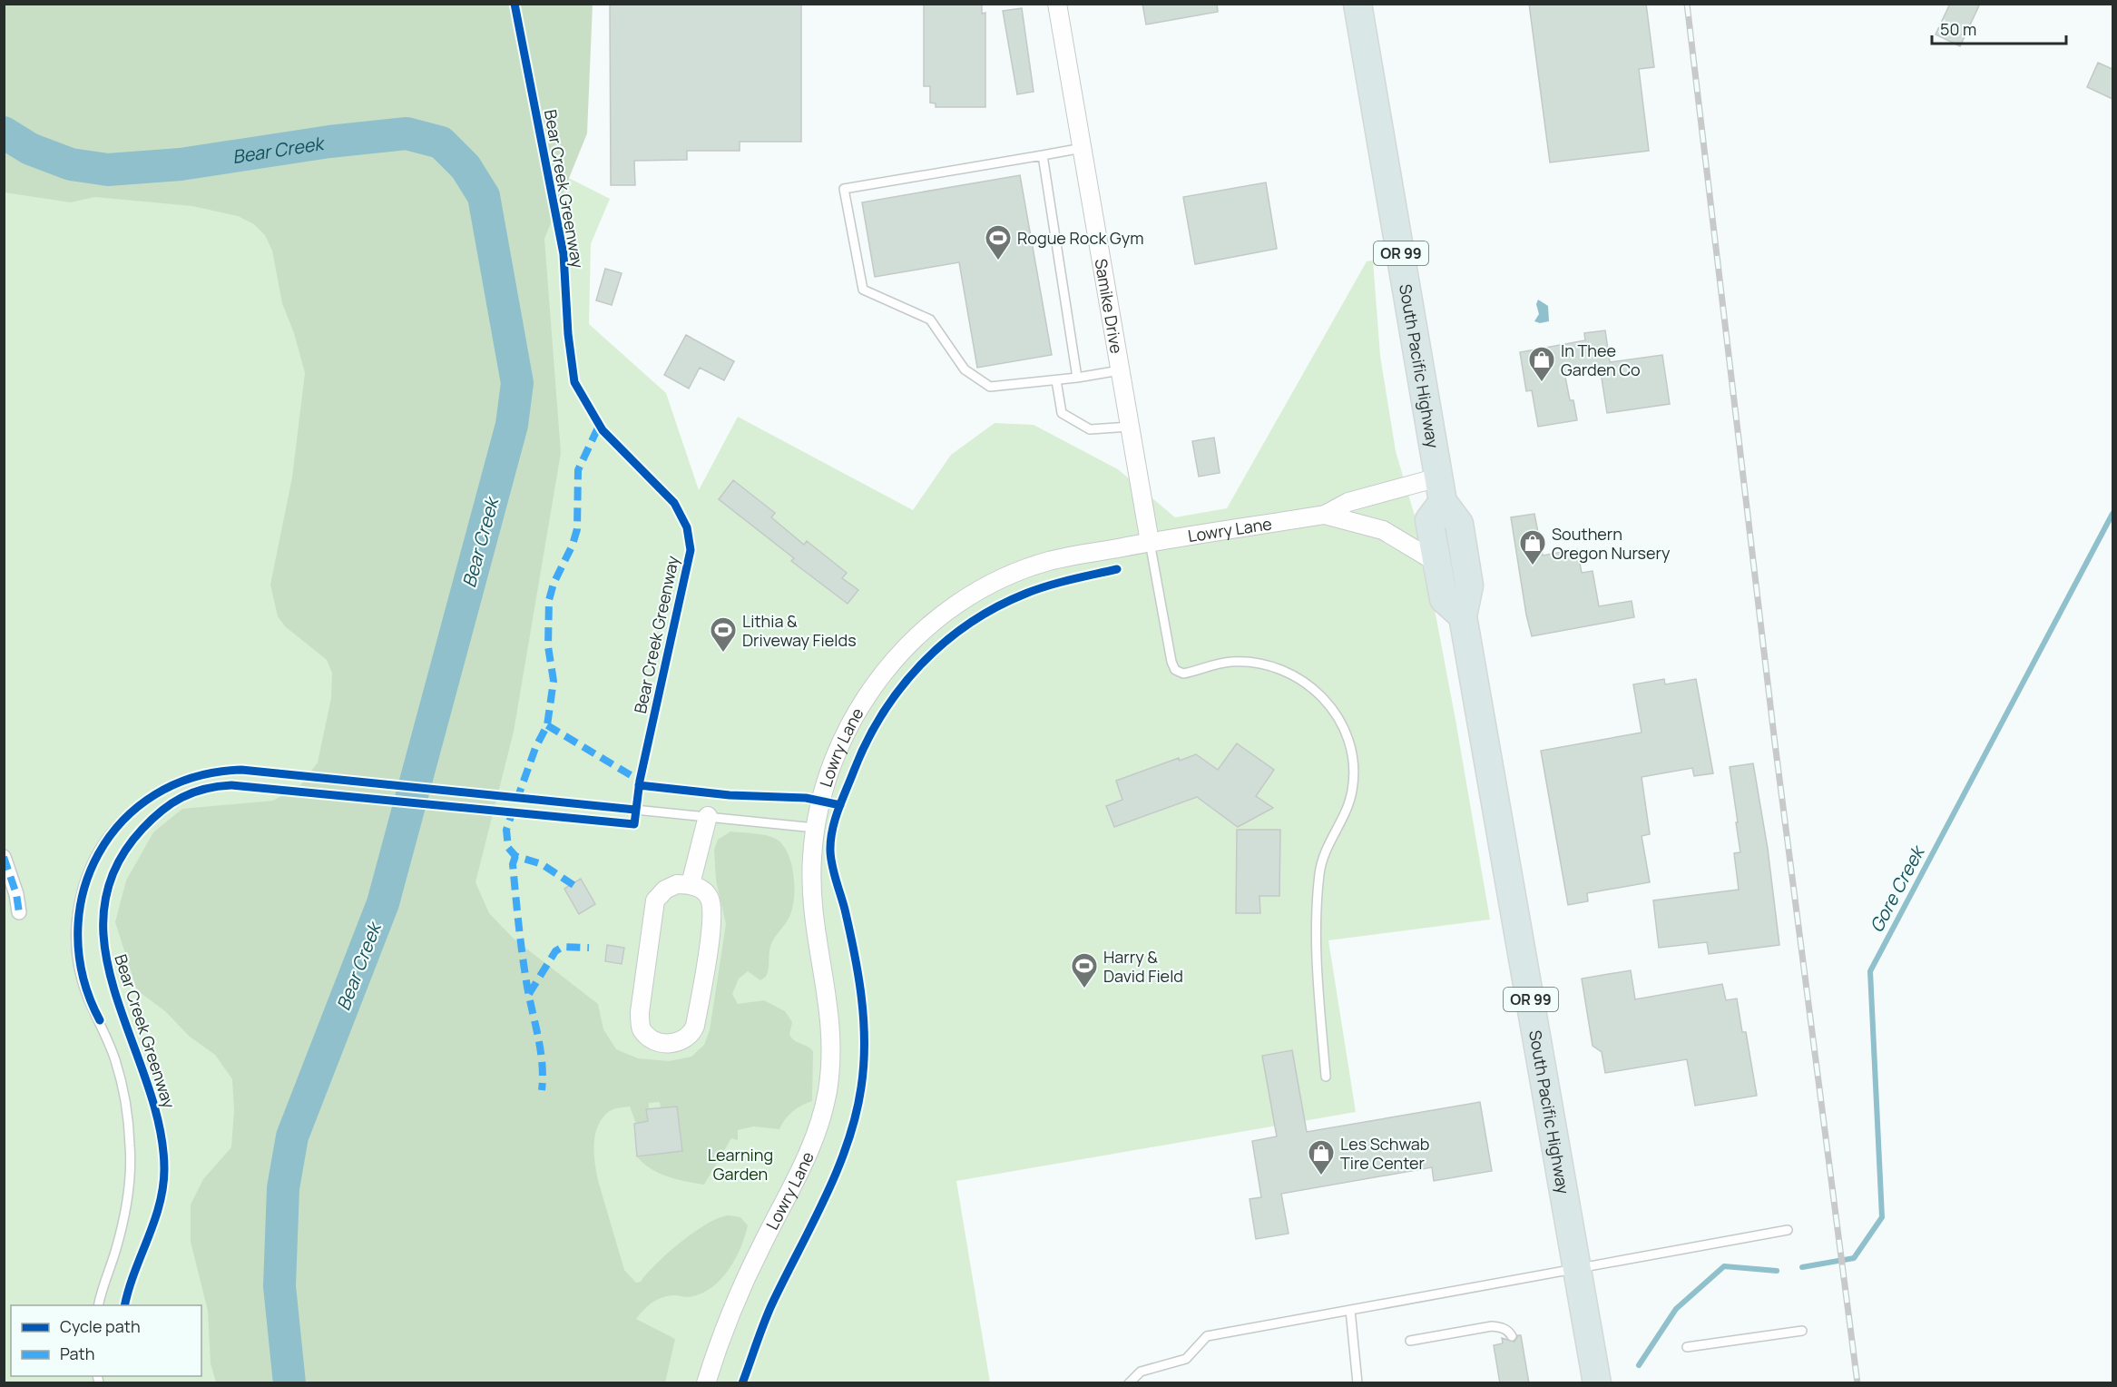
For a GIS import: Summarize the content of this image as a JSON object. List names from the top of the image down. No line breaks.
{"streets":{"main road":["OR 99","South Pacific Highway"],"street":["Samike Drive","Lowry Lane"],"cycle path":["Bear Creek Greenway"]},"crossings":[["Samike Drive","Lowry Lane"],["South Pacific Highway","Lowry Lane"]],"water":["Bear Creek","Gore Creek"],"parks":["Learning Garden"],"places":{"sports":["Rogue Rock Gym","Lithia & Driveway Fields","Harry & David Field"],"shop":["In Thee Garden Co","Southern Oregon Nursery","Les Schwab Tire Center"]},"legend":["Cycle path","Path"],"scale_bar":"50 m"}
